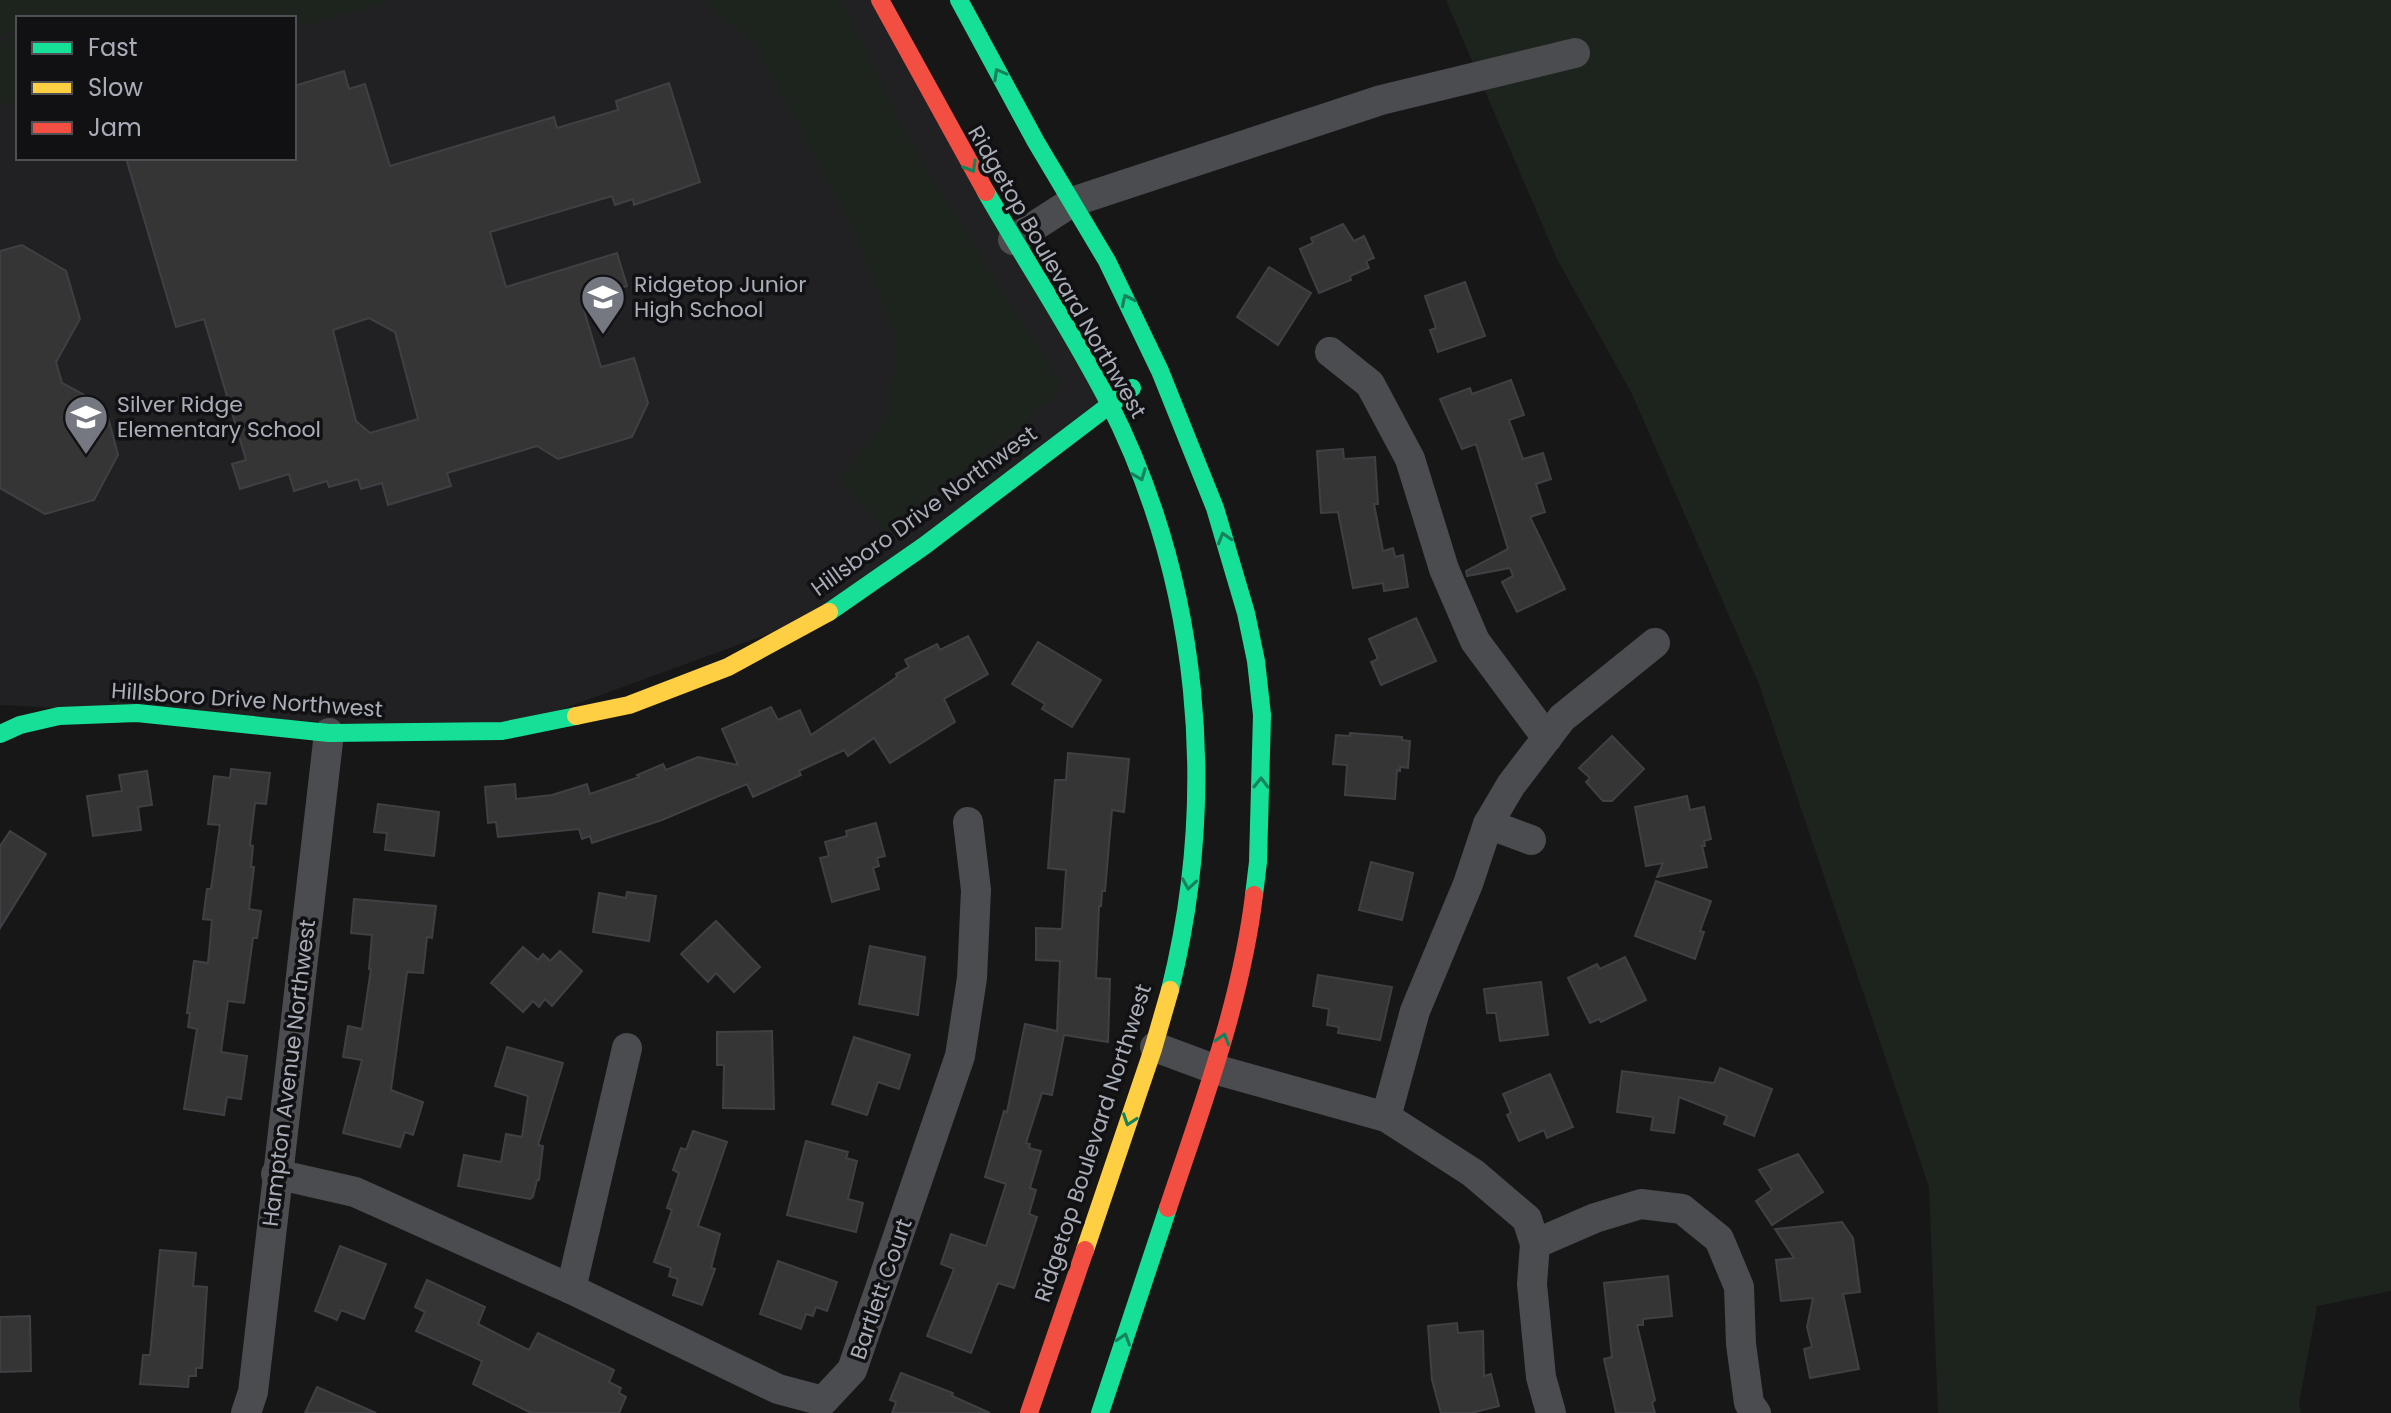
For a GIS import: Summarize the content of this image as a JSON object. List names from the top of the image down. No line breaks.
{"streets":{"main road":["Ridgetop Boulevard Northwest","Hillsboro Drive Northwest"],"street":["Hampton Avenue Northwest","Bartlett Court"]},"crossings":[["Ridgetop Boulevard Northwest","Hillsboro Drive Northwest"],["Hillsboro Drive Northwest","Hampton Avenue Northwest"],["Hampton Avenue Northwest","Bartlett Court"]],"places":{"school or university":["Ridgetop Junior High School","Silver Ridge Elementary School"]},"legend":["Fast","Slow","Jam"]}
